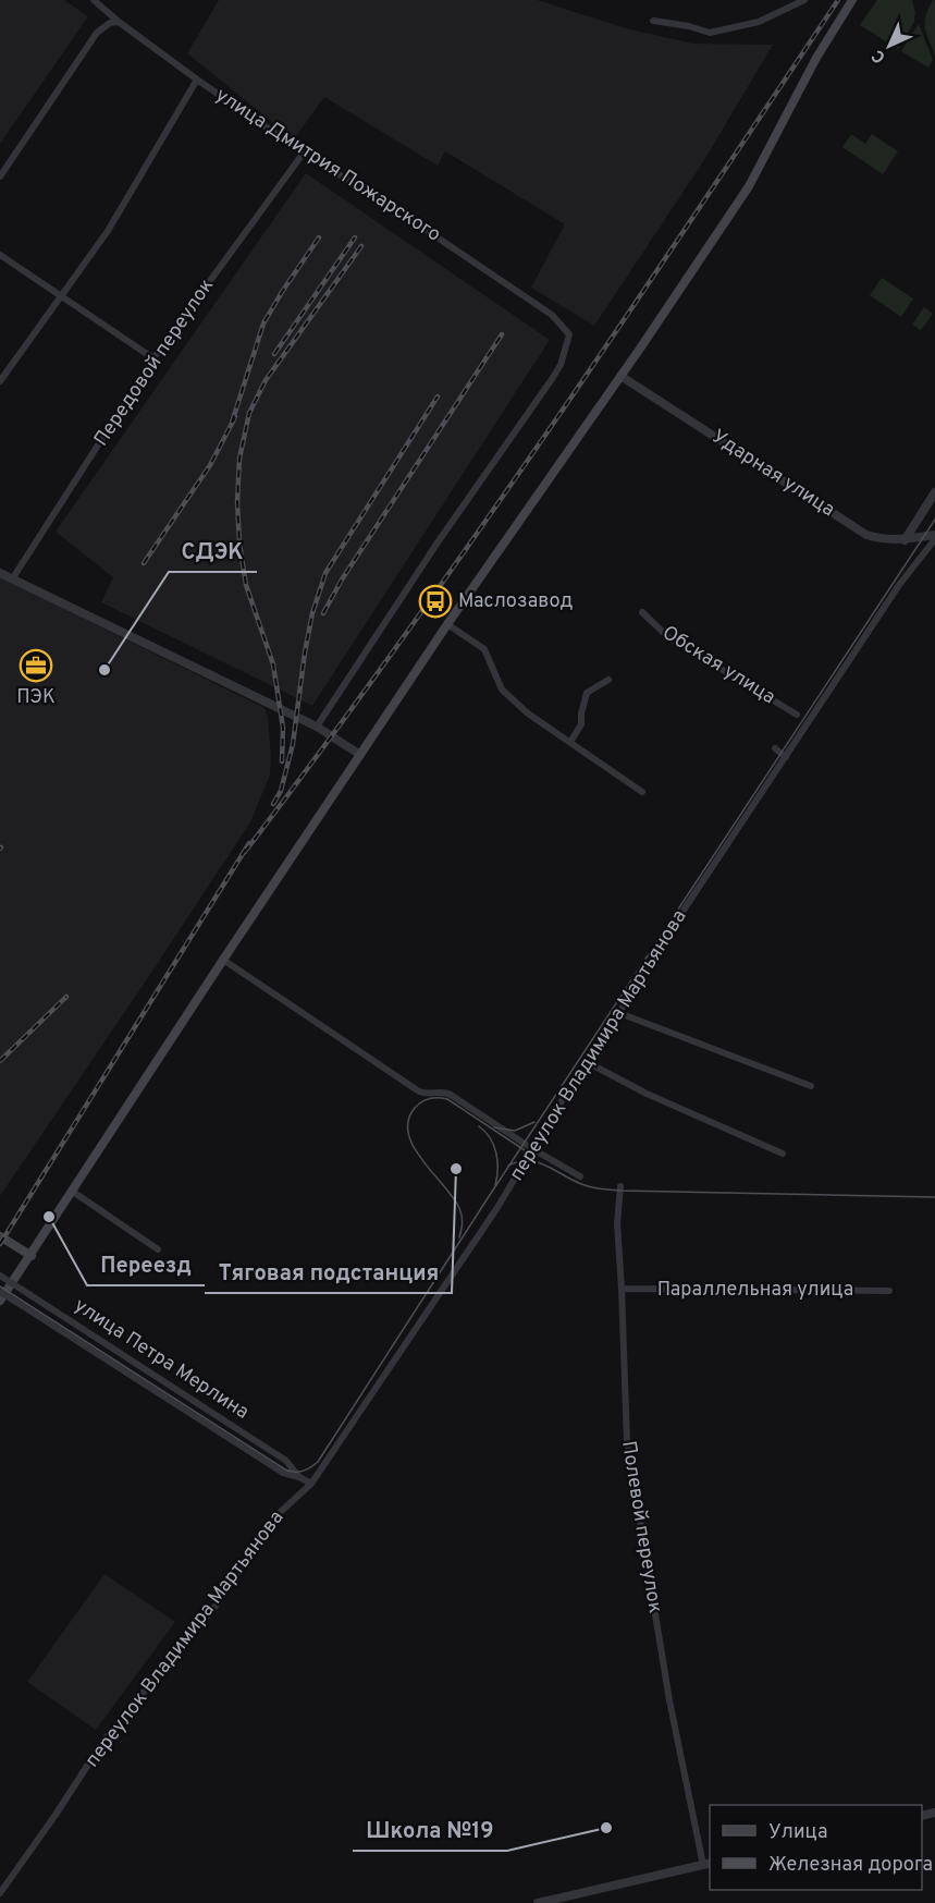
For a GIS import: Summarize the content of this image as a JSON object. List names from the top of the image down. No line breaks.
{"streets":{"street":["улица Дмитрия Пожарского","Передовой переулок","Ударная улица","Обская улица","переулок Владимира Мартьянова","Параллельная улица","улица Петра Мерлина","Полевой переулок"]},"crossings":[["улица Дмитрия Пожарского","Передовой переулок"],["Ударная улица","переулок Владимира Мартьянова"],["переулок Владимира Мартьянова","улица Петра Мерлина"],["Параллельная улица","Полевой переулок"]],"places":{"bus stop":["Маслозавод"],"office":["ПЭК"],"other":["СДЭК","Тяговая подстанция","Переезд","Школа №19"]},"legend":["Улица","Железная дорога"],"north":"bottom left"}
